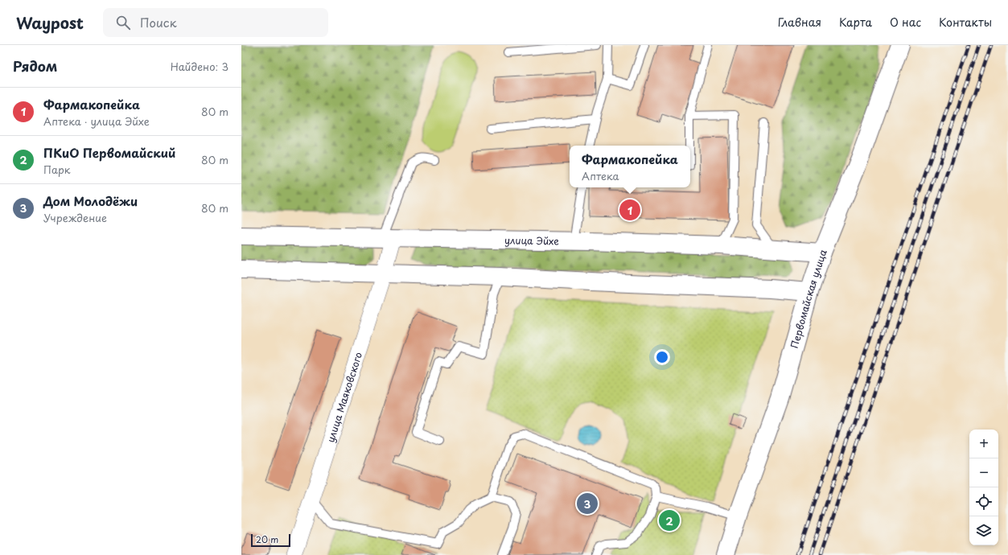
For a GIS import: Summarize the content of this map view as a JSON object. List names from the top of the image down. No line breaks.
{"streets":{"main road":["улица Эйхе","Первомайская улица"],"street":["улица Маяковского"]},"crossings":[["улица Эйхе","Первомайская улица"],["улица Эйхе","улица Маяковского"]],"scale_bar":"20 m","page":{"header":"Waypost","search":"Поиск","nav":["Главная","Карта","О нас","Контакты"],"heading":["Рядом","Найдено: 3"],"list":[{"mark":"1","name":"Фармакопейка","note":"Аптека · улица Эйхе","value":"80 m"},{"mark":"2","name":"ПКиО Первомайский","note":"Парк","value":"80 m"},{"mark":"3","name":"Дом Молодёжи","note":"Учреждение","value":"80 m"}],"popup":["Фармакопейка","Аптека"],"pins":["1","3","2"],"map_buttons":["+","−"],"scale":"20 m"}}
